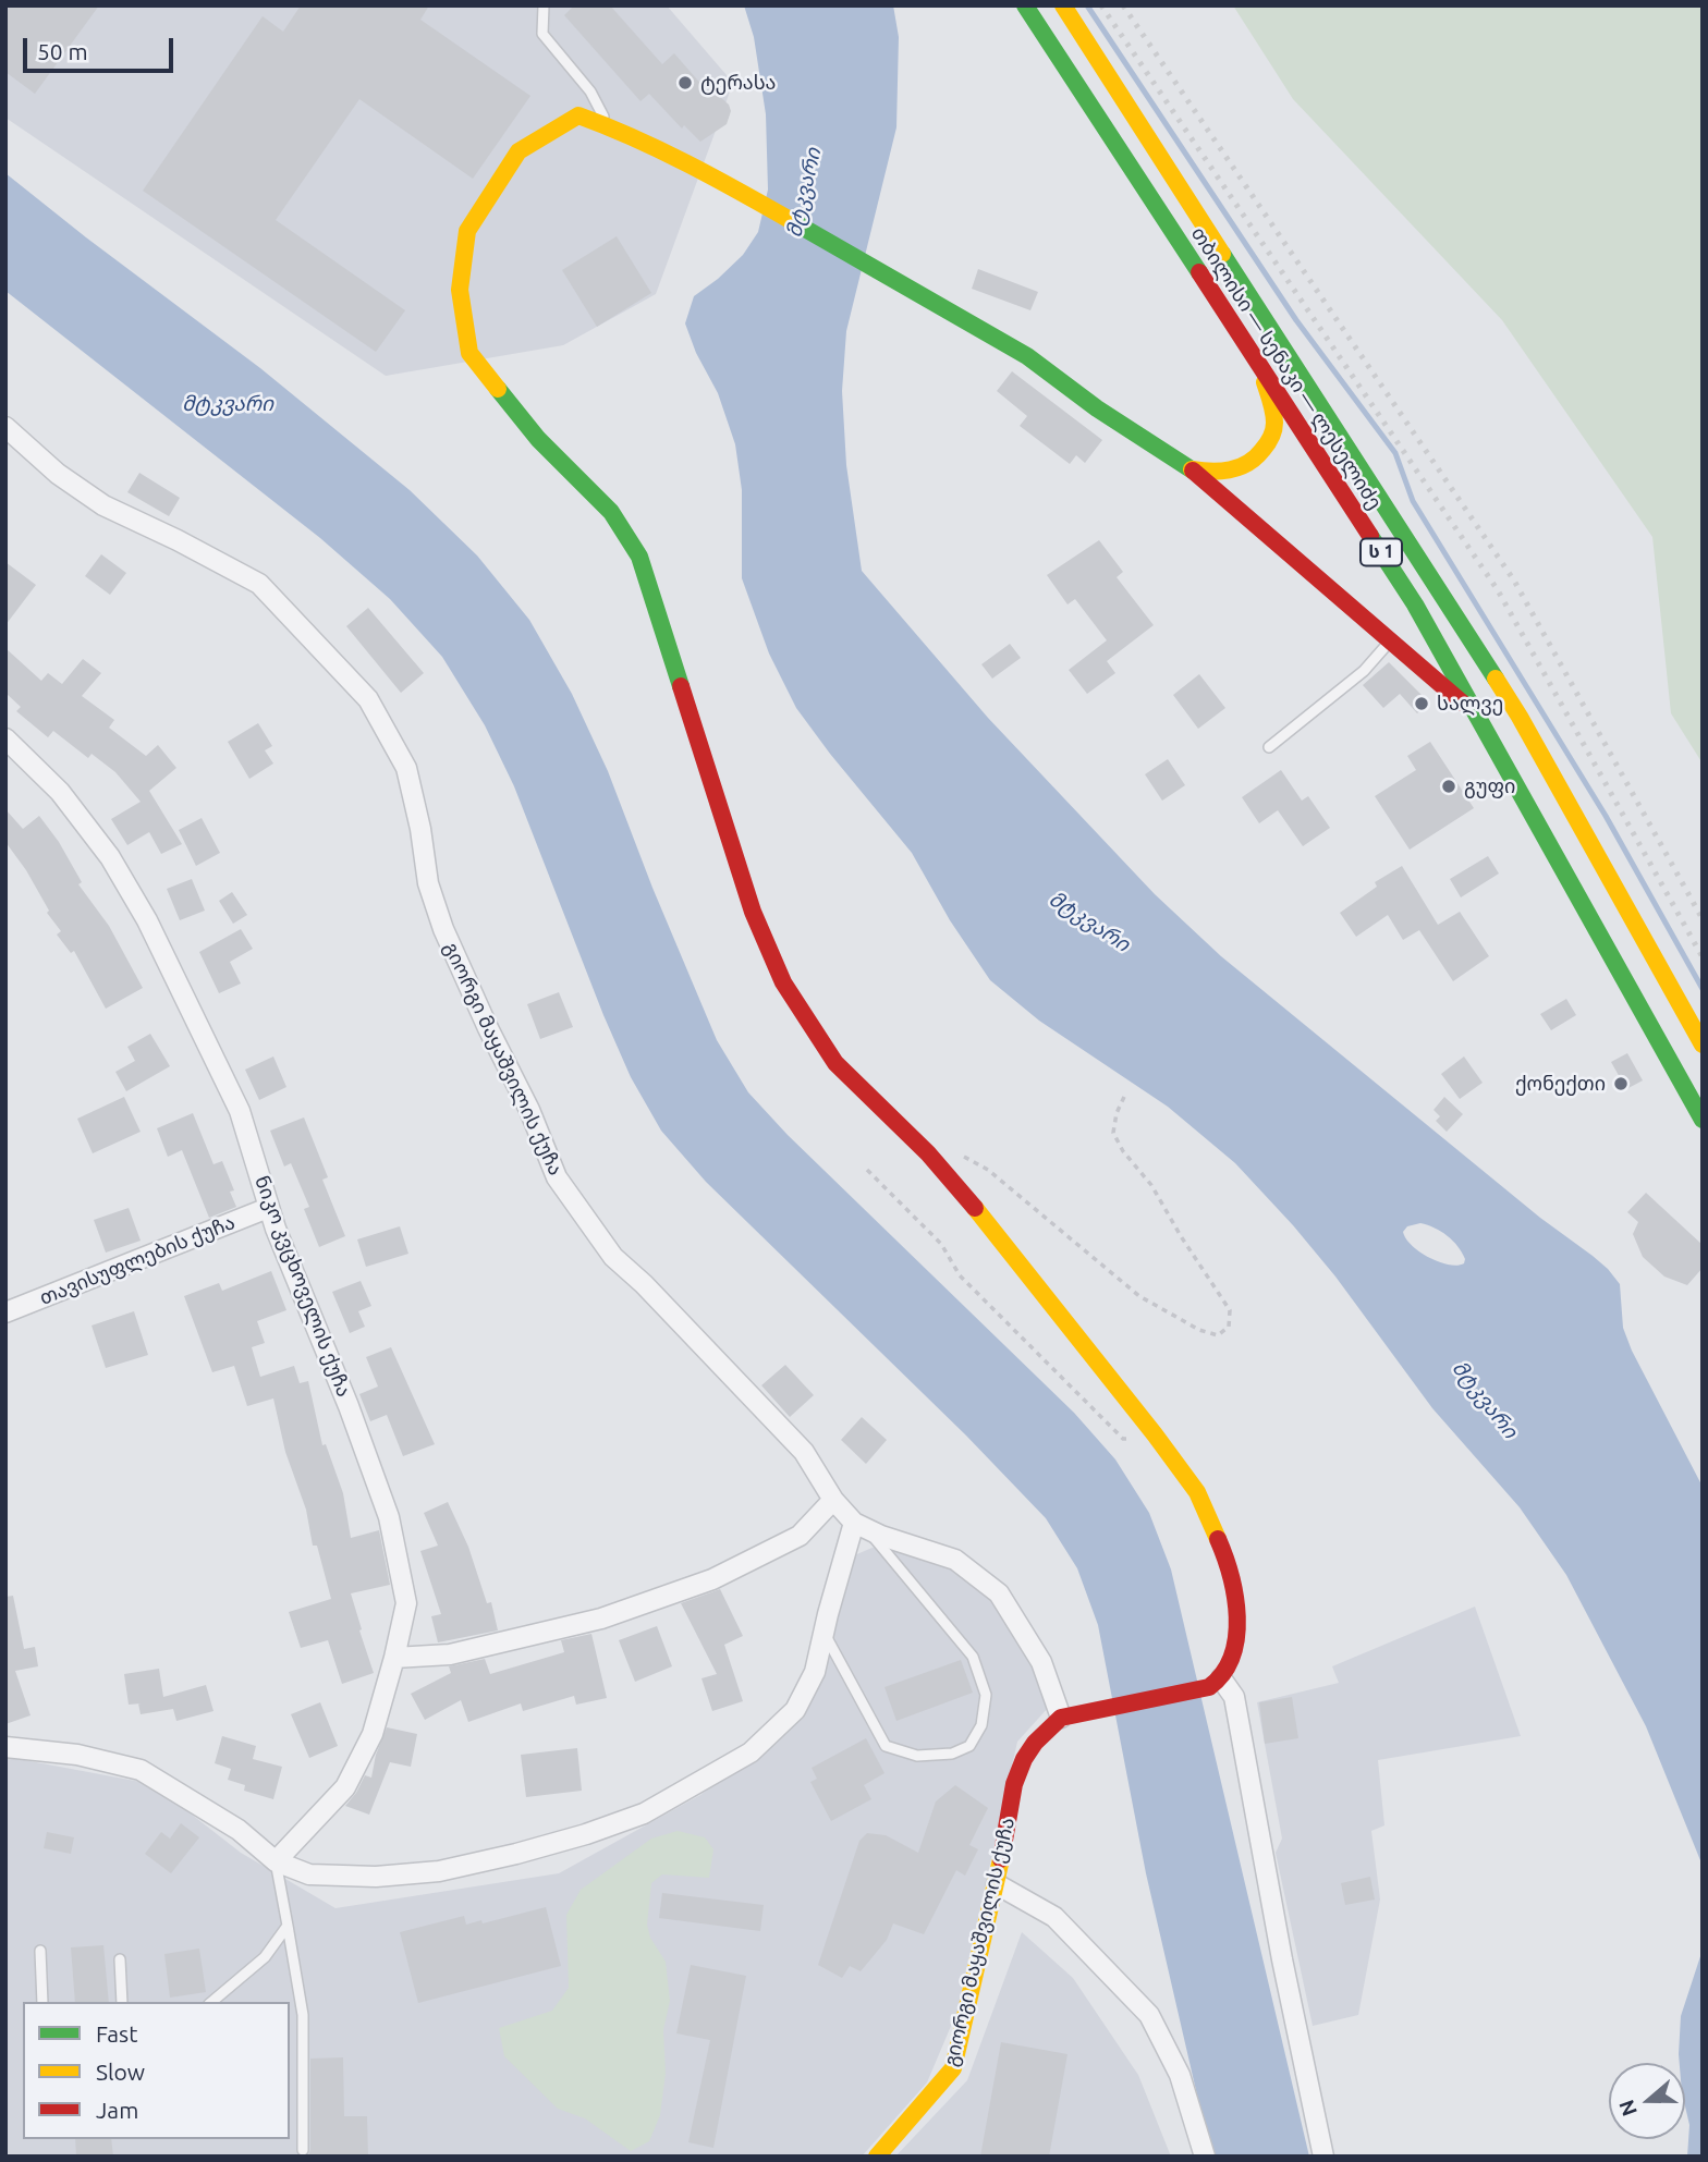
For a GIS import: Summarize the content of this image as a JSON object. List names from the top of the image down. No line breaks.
{"streets":{"main road":["თბილისი — სენაკი — ლესელიძე","ს 1","გიორგი მაყაშვილის ქუჩა"],"street":["თავისუფლების ქუჩა","ნიკო კვცხოველის ქუჩა"]},"crossings":[["თავისუფლების ქუჩა","ნიკო კვცხოველის ქუჩა"]],"water":["მტკვარი"],"places":["ტერასა","სალვე","გუფი","ქონექთი"],"legend":["Fast","Slow","Jam"],"scale_bar":"50 m","north":"left"}
